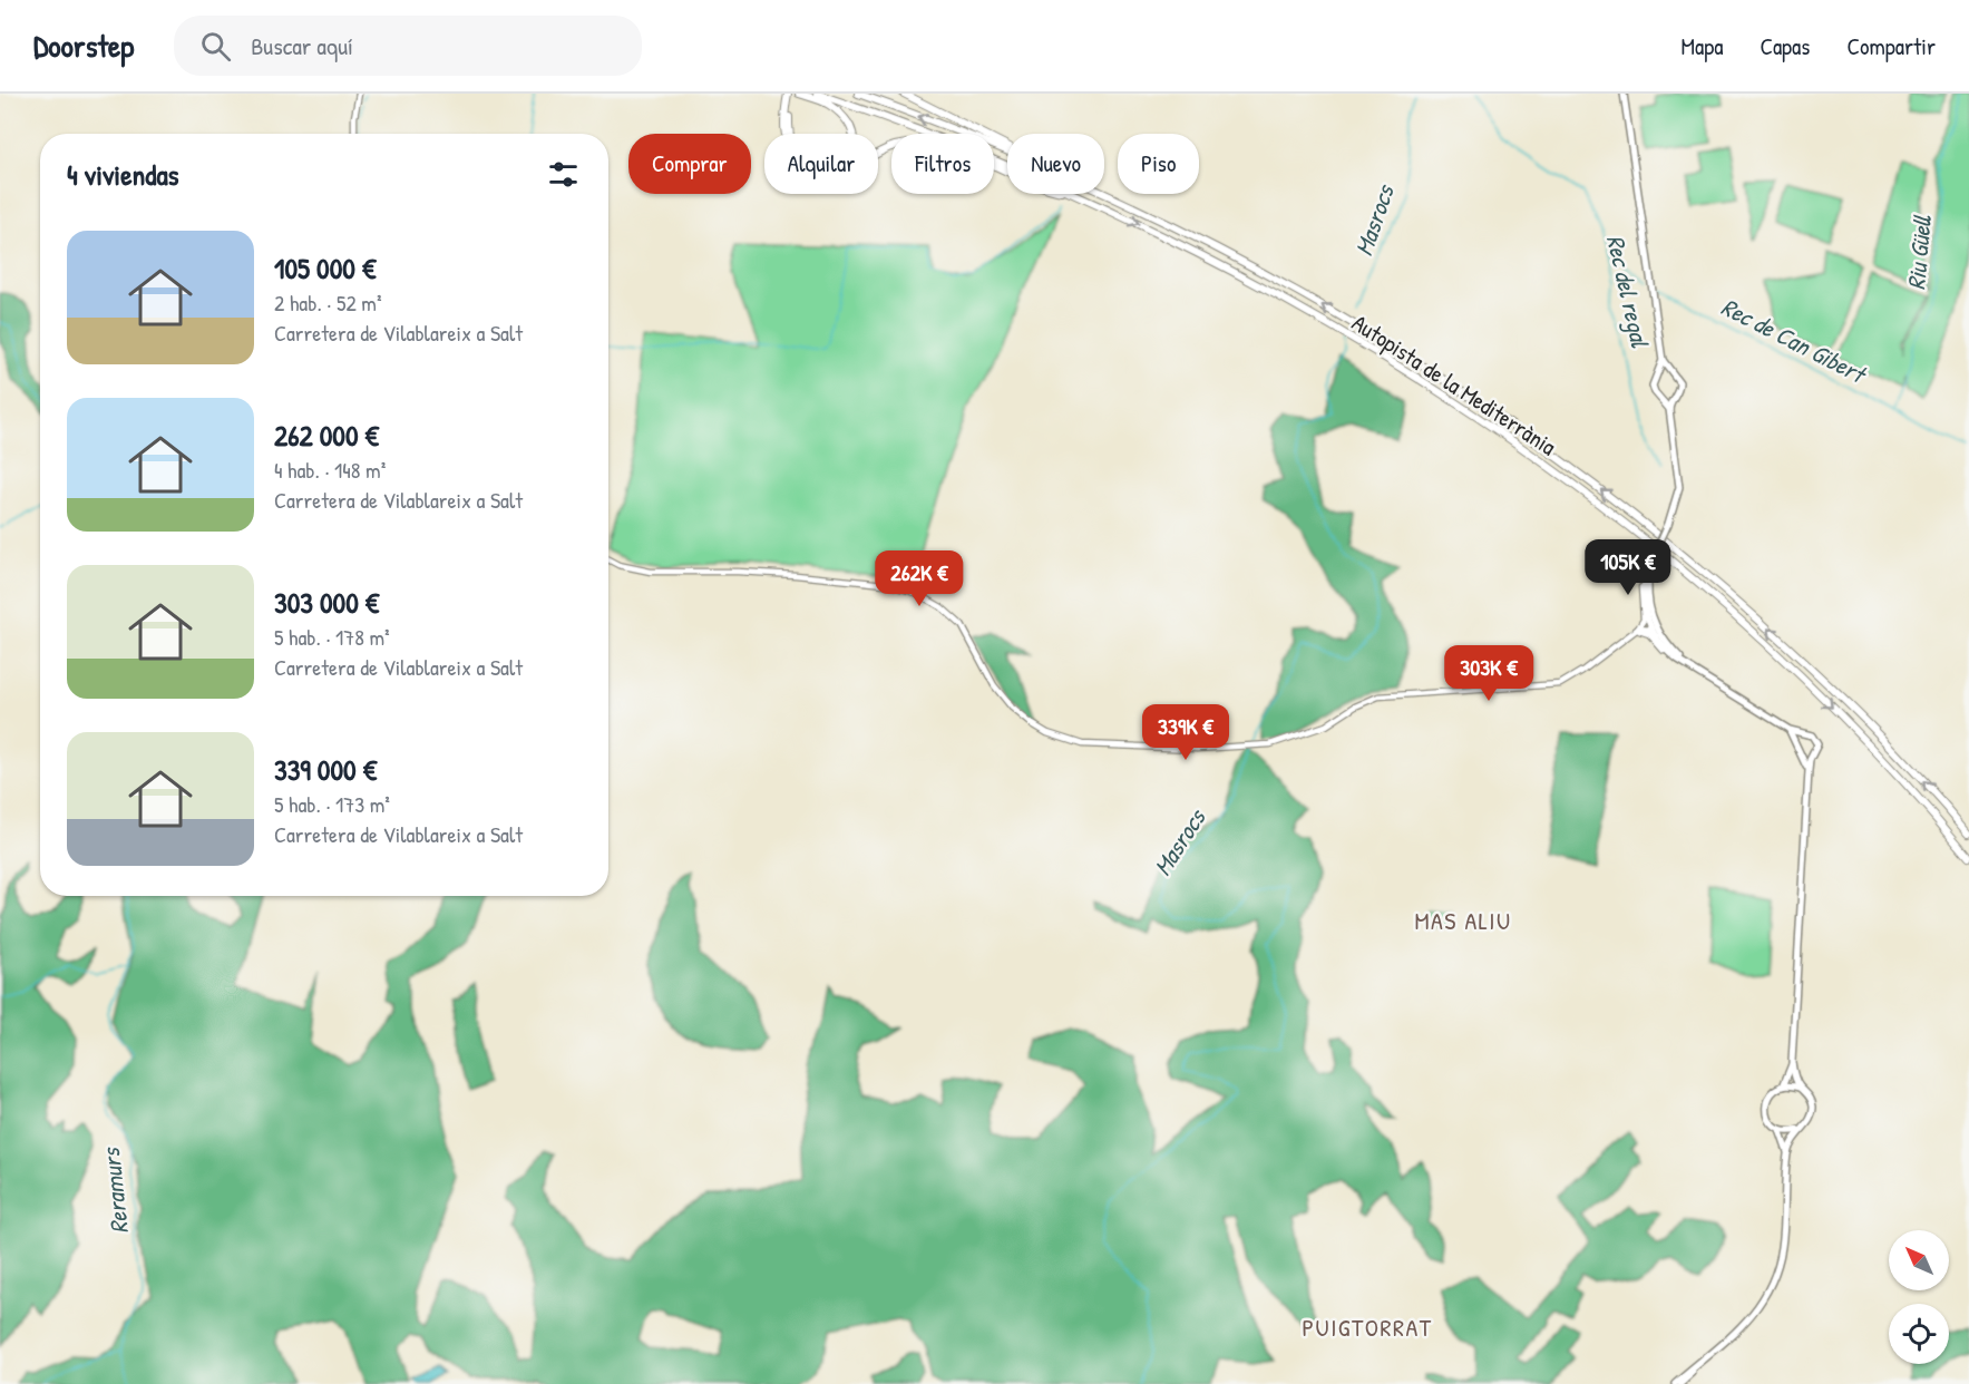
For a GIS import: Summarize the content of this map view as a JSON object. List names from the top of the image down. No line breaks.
{"streets":{"highway":["Autopista de la Mediterrània"]},"districts":["MAS ALIU","PUIGTORRAT"],"water":["Masrocs","Riu Güell","Rec del regal","Rec de Can Gibert","Reramurs"],"north":"top left","page":{"header":"Doorstep","search":"Buscar aquí","nav":["Mapa","Capas","Compartir"],"chip":["Comprar","Alquilar","Filtros","Nuevo","Piso"],"heading":"4 viviendas","list":[{"name":"105 000 €","note":"2 hab. · 52 m² · Carretera de Vilablareix a Salt"},{"name":"262 000 €","note":"4 hab. · 148 m² · Carretera de Vilablareix a Salt"},{"name":"303 000 €","note":"5 hab. · 178 m² · Carretera de Vilablareix a Salt"},{"name":"339 000 €","note":"5 hab. · 173 m² · Carretera de Vilablareix a Salt"}],"price":["105K €","262K €","303K €","339K €"]}}
